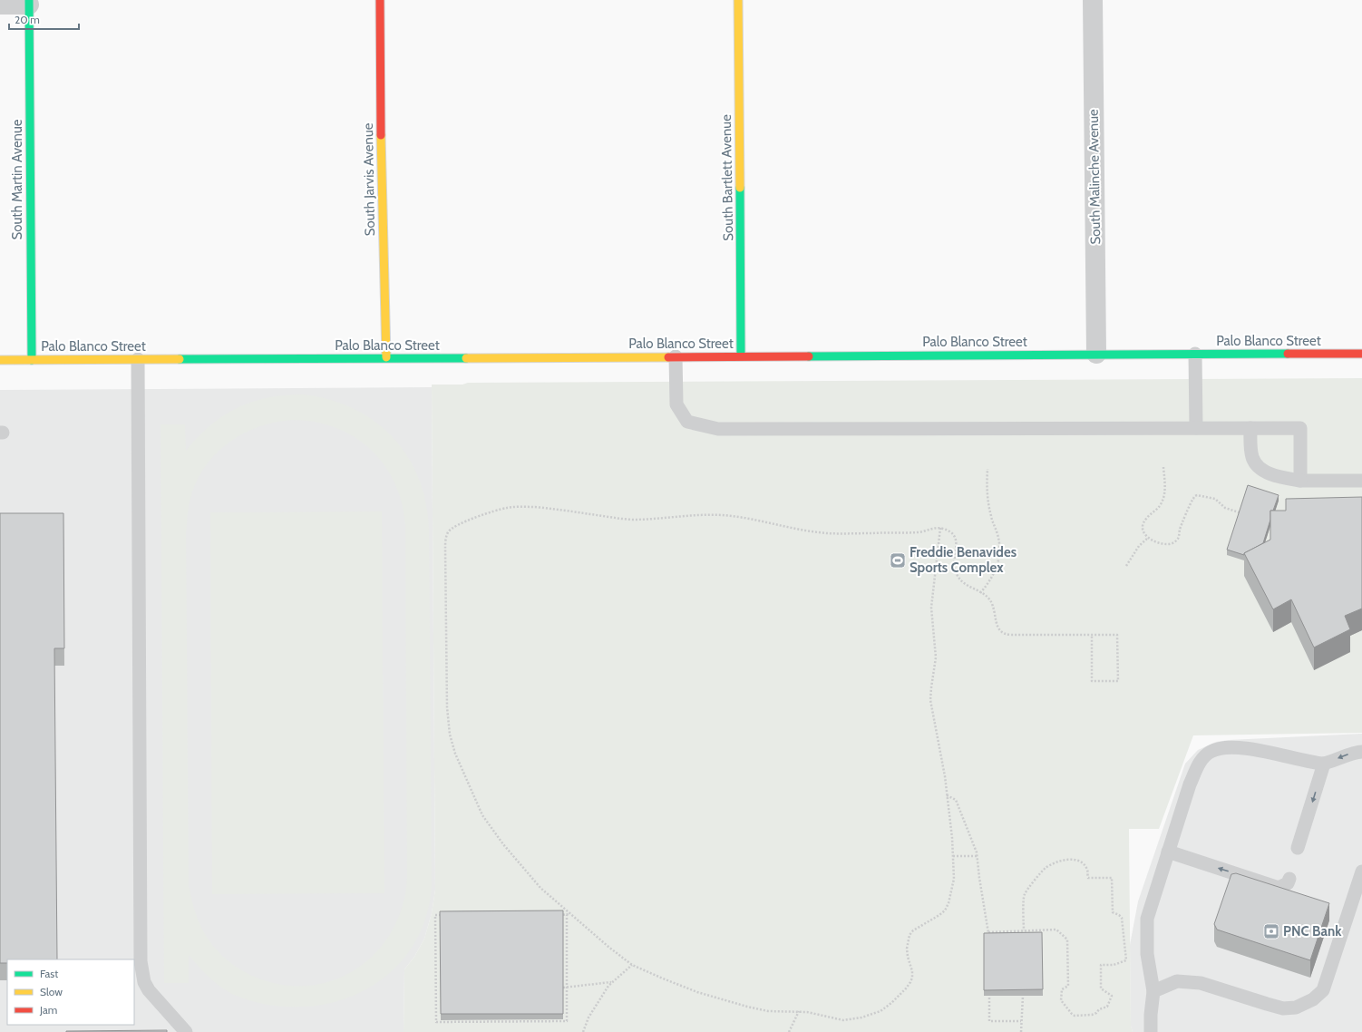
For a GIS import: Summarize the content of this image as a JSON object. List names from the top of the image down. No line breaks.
{"streets":{"street":["South Malinche Avenue","South Bartlett Avenue","South Martin Avenue","South Jarvis Avenue","Palo Blanco Street"]},"crossings":[["South Malinche Avenue","Palo Blanco Street"],["South Bartlett Avenue","Palo Blanco Street"],["South Martin Avenue","Palo Blanco Street"],["South Jarvis Avenue","Palo Blanco Street"]],"places":{"sports":["Freddie Benavides Sports Complex"],"bank":["PNC Bank"]},"legend":["Fast","Slow","Jam"],"scale_bar":"20 m"}
